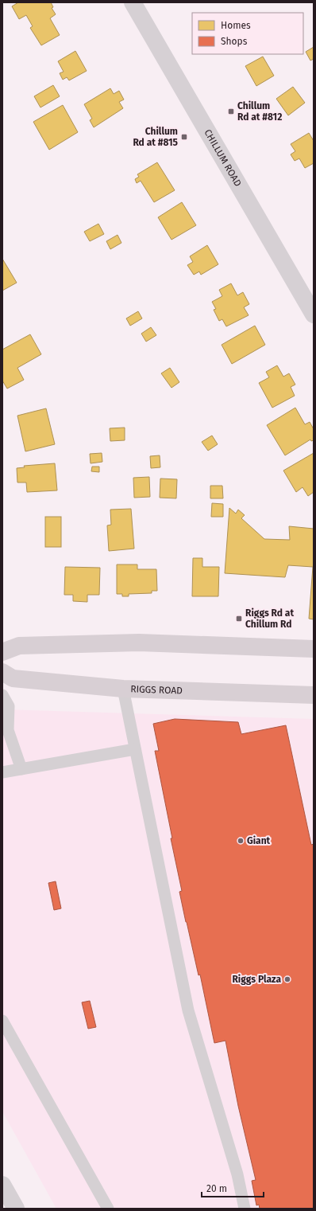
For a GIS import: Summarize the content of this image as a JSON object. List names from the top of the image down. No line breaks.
{"streets":{"main road":["RIGGS ROAD"],"street":["CHILLUM ROAD"]},"places":{"transit":["Chillum Rd at #812","Chillum Rd at #815","Riggs Rd at Chillum Rd"],"other":["Giant","Riggs Plaza"]},"legend":["Homes","Shops"],"scale_bar":"20 m"}
